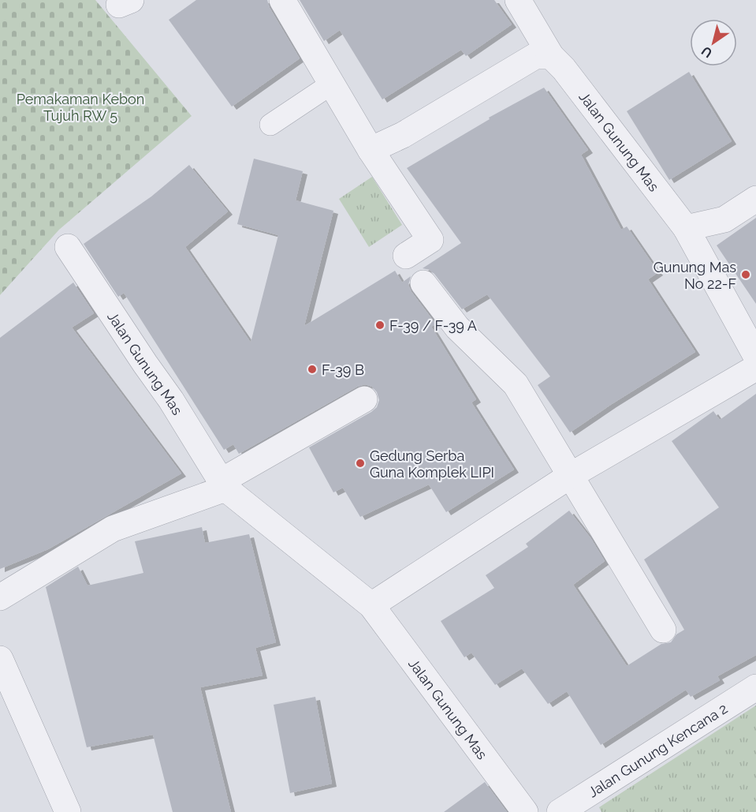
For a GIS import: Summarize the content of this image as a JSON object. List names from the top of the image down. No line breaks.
{"streets":{"street":["Jalan Gunung Mas","Jalan Gunung Kencana 2"]},"parks":["Pemakaman Kebon Tujuh RW 5"],"places":["Gunung Mas No 22-F","F-39 / F-39 A","F-39 B","Gedung Serba Guna Komplek LIPI"],"north":"bottom left"}
